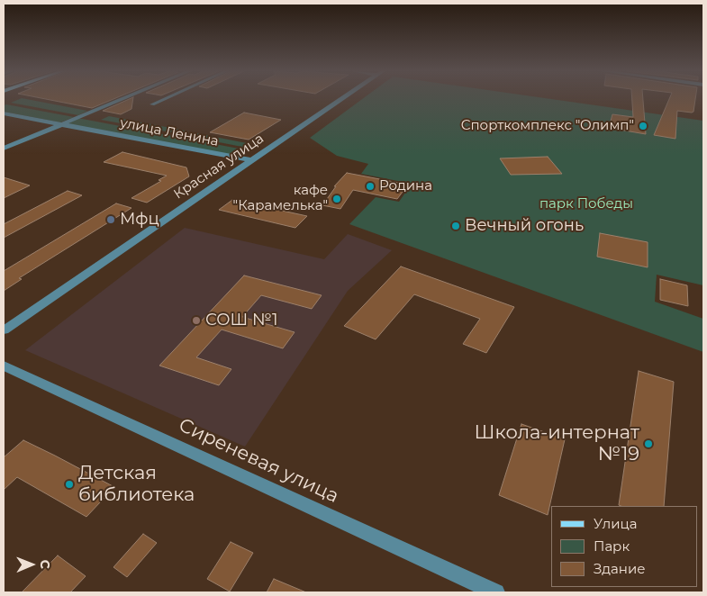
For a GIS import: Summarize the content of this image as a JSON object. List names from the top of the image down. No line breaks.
{"streets":{"street":["улица Ленина","Красная улица","Сиреневая улица"]},"crossings":[["улица Ленина","Красная улица"]],"parks":["парк Победы"],"places":["Спорткомплекс \"Олимп\"","Родина","кафе \"Карамелька\"","Мфц","Вечный огонь","СОШ №1","Школа-интернат №19","Детская библиотека"],"legend":["Улица","Парк","Здание"],"north":"right"}
